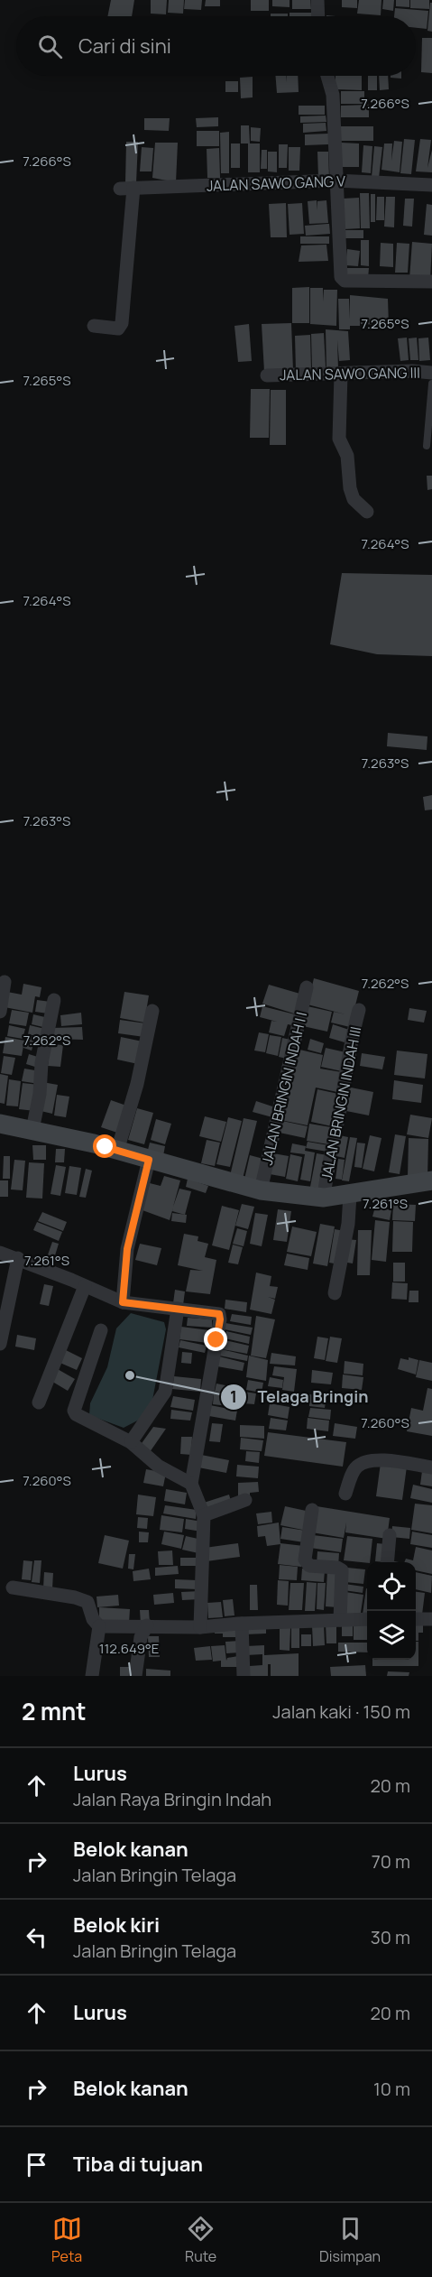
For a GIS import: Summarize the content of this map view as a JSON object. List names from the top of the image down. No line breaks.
{"streets":{"street":["JALAN SAWO GANG V","JALAN SAWO GANG III","JALAN BRINGIN INDAH I I","JALAN BRINGIN INDAH III"]},"places":["Telaga Bringin"],"page":{"search":"Cari di sini","heading":["2 mnt","Jalan kaki · 150 m"],"list":[["Lurus","Jalan Raya Bringin Indah","20 m"],["Belok kanan","Jalan Bringin Telaga","70 m"],["Belok kiri","Jalan Bringin Telaga","30 m"],["Lurus","20 m"],["Belok kanan","10 m"],"Tiba di tujuan"],"nav":["Peta","Rute","Disimpan"]},"coordinates":["7.266°S","7.265°S","7.264°S","7.263°S","7.262°S","7.261°S","7.260°S","112.649°E"]}
